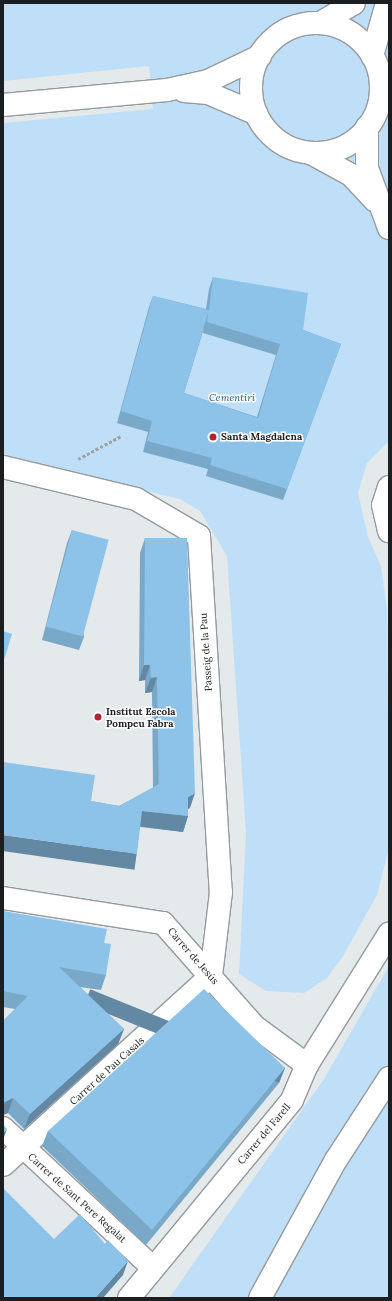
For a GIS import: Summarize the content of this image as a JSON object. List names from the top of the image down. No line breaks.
{"streets":{"street":["Passeig de la Pau","Carrer de Jesús","Carrer de Pau Casals","Carrer del Farell","Carrer de Sant Pere Regalat"]},"crossings":[["Passeig de la Pau","Carrer de Jesús"],["Passeig de la Pau","Carrer de Pau Casals"],["Carrer de Jesús","Carrer de Pau Casals"],["Carrer de Jesús","Carrer del Farell"],["Carrer de Pau Casals","Carrer de Sant Pere Regalat"],["Carrer del Farell","Carrer de Sant Pere Regalat"]],"parks":["Cementiri"],"places":["Santa Magdalena","Institut Escola Pompeu Fabra"]}
